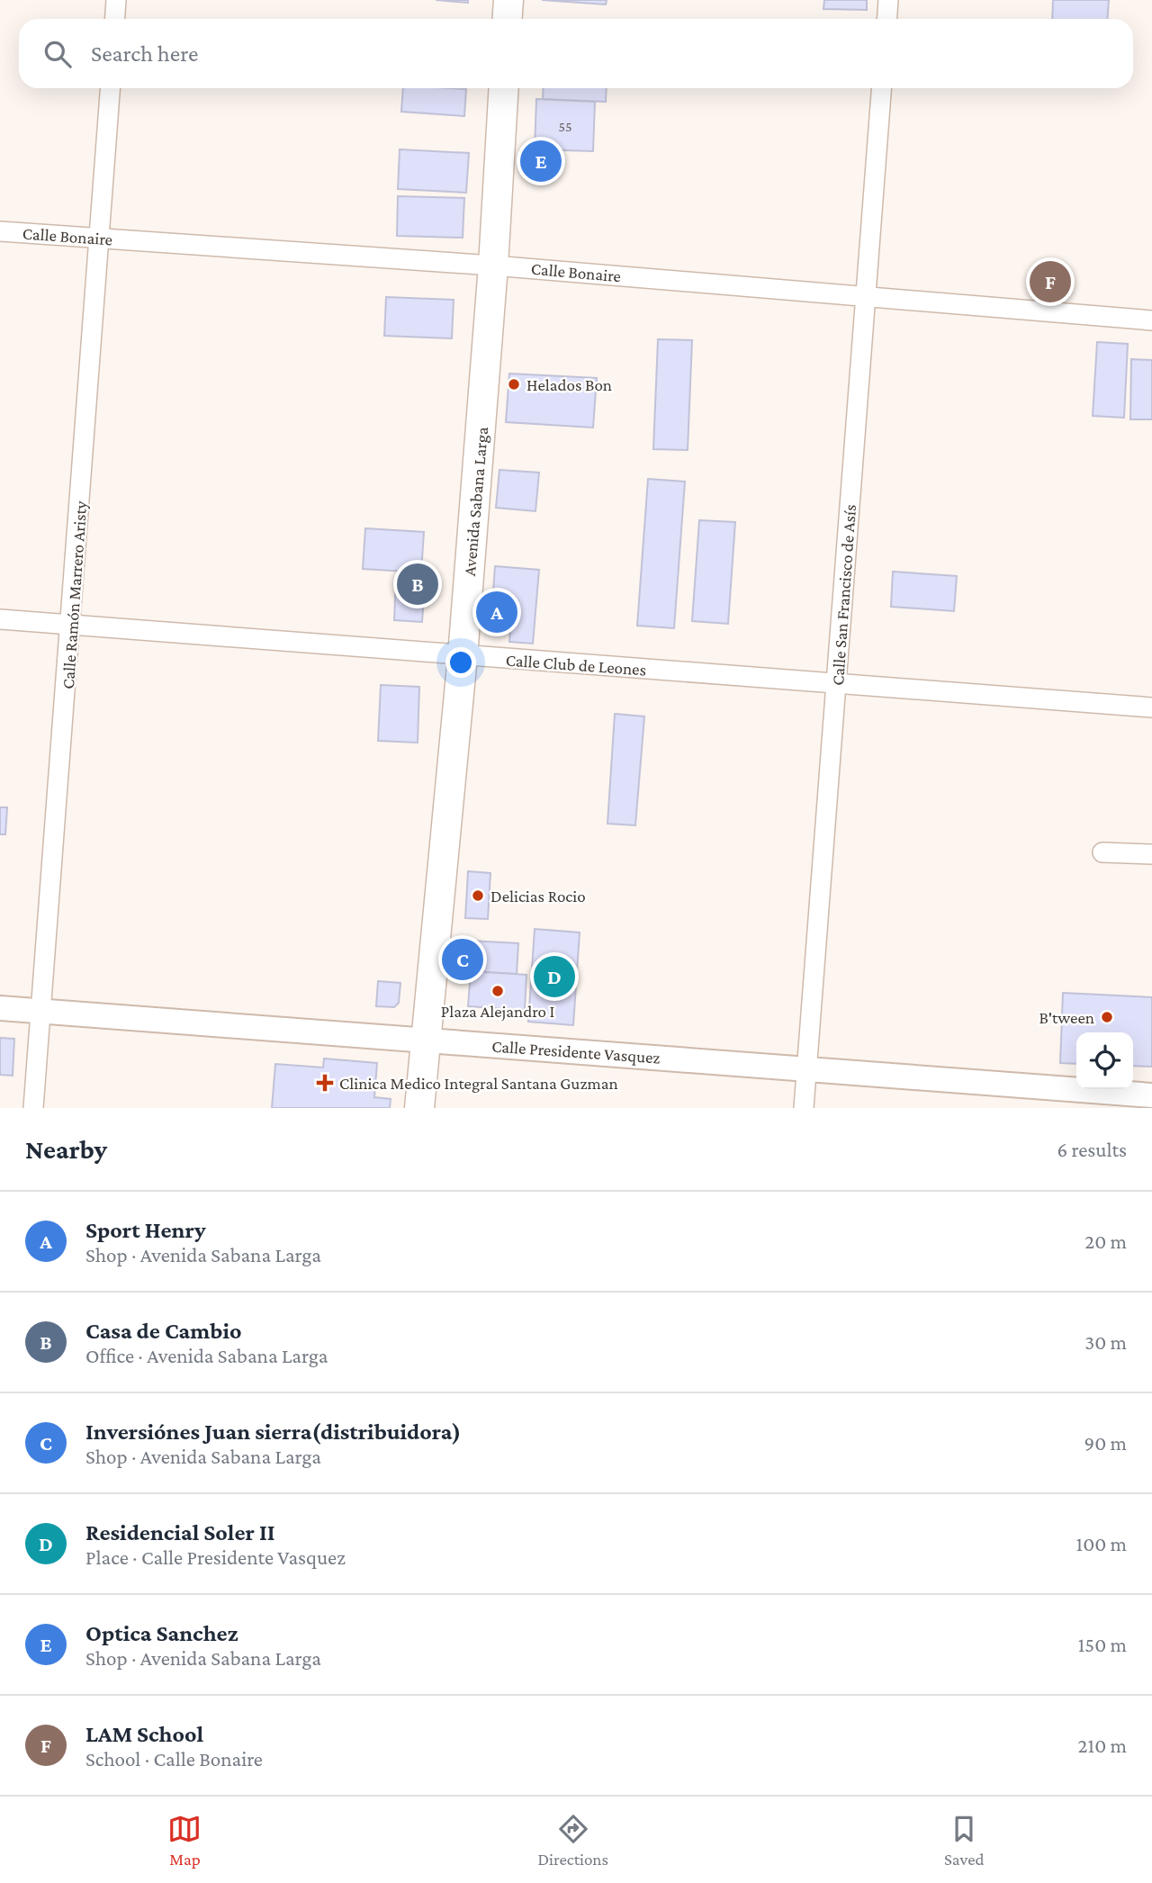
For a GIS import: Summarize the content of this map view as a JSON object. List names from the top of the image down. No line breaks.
{"streets":{"main road":["Avenida Sabana Larga"],"street":["Calle Bonaire","Calle Ramón Marrero Aristy","Calle San Francisco de Asís","Calle Club de Leones","Calle Presidente Vasquez"]},"crossings":[["Calle Bonaire","Avenida Sabana Larga"],["Calle Bonaire","Calle Ramón Marrero Aristy"],["Calle Bonaire","Calle San Francisco de Asís"],["Avenida Sabana Larga","Calle Club de Leones"],["Avenida Sabana Larga","Calle Presidente Vasquez"],["Calle Ramón Marrero Aristy","Calle Club de Leones"],["Calle Ramón Marrero Aristy","Calle Presidente Vasquez"],["Calle San Francisco de Asís","Calle Club de Leones"],["Calle San Francisco de Asís","Calle Presidente Vasquez"]],"places":{"other":["Helados Bon","Delicias Rocio","Plaza Alejandro I","B'tween"],"health":["Clinica Medico Integral Santana Guzman"]},"house_numbers":["55"],"page":{"search":"Search here","pins":["E","F","B","A","C","D"],"heading":["Nearby","6 results"],"list":[{"mark":"A","name":"Sport Henry","note":"Shop · Avenida Sabana Larga","value":"20 m"},{"mark":"B","name":"Casa de Cambio","note":"Office · Avenida Sabana Larga","value":"30 m"},{"mark":"C","name":"Inversiónes Juan sierra(distribuidora)","note":"Shop · Avenida Sabana Larga","value":"90 m"},{"mark":"D","name":"Residencial Soler II","note":"Place · Calle Presidente Vasquez","value":"100 m"},{"mark":"E","name":"Optica Sanchez","note":"Shop · Avenida Sabana Larga","value":"150 m"},{"mark":"F","name":"LAM School","note":"School · Calle Bonaire","value":"210 m"}],"nav":["Map","Directions","Saved"]}}
